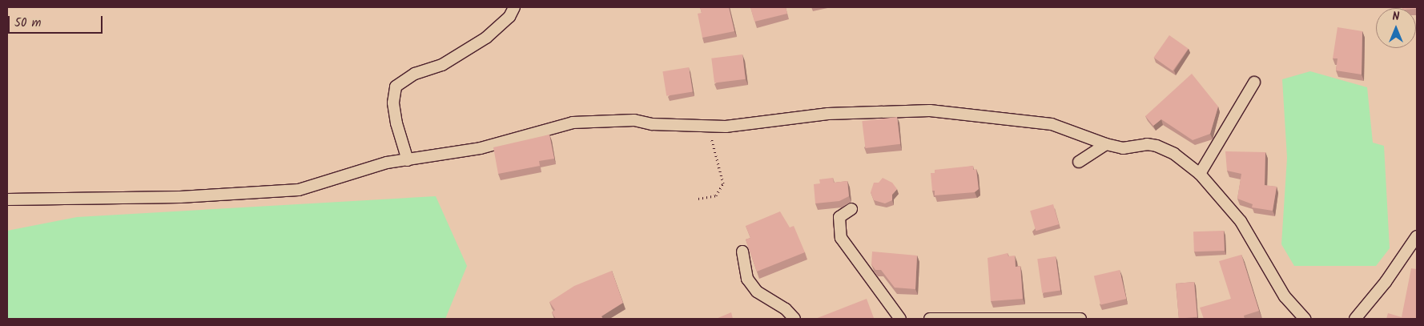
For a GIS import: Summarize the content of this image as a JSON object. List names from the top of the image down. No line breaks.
{"scale_bar":"50 m","north":"top"}
